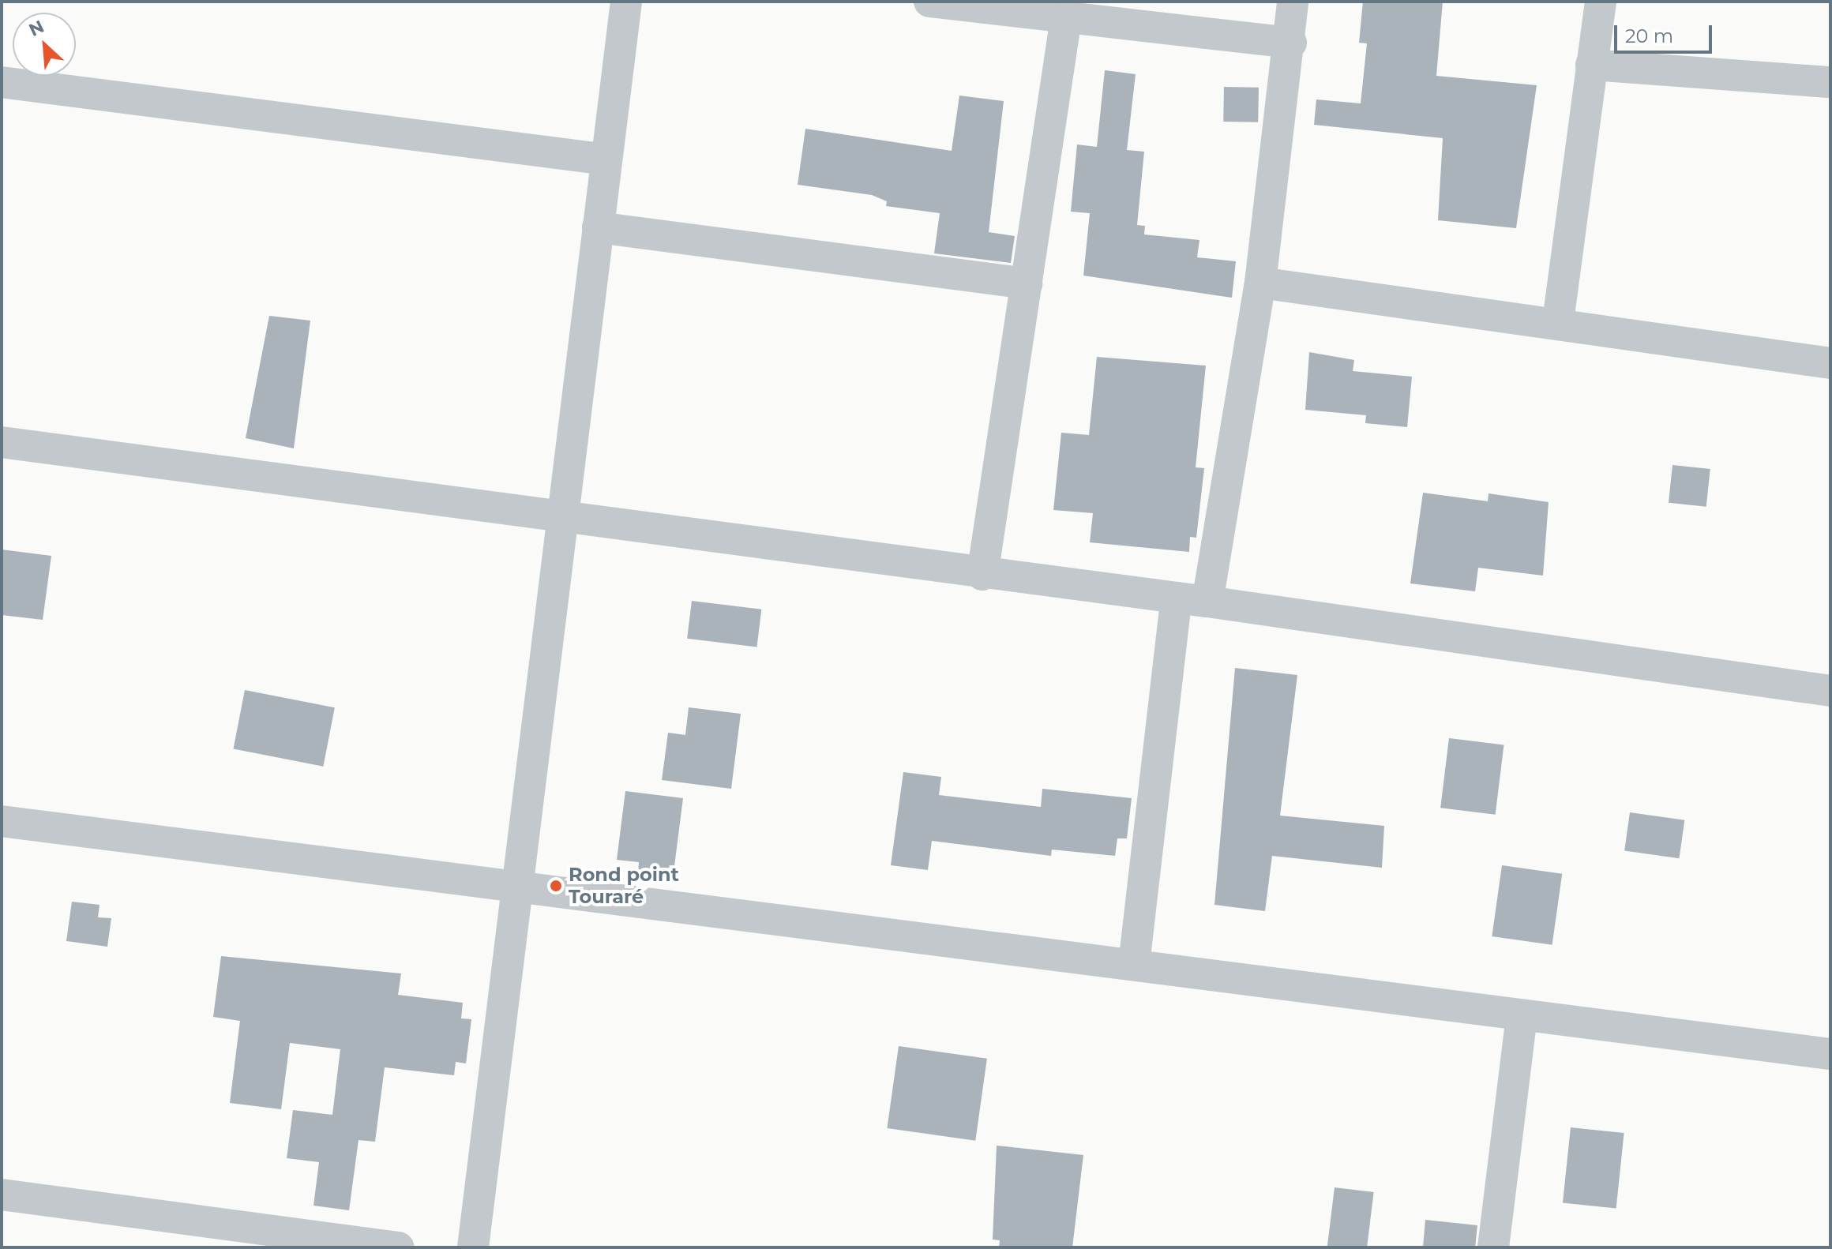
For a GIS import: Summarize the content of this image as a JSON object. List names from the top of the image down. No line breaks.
{"places":["Rond point Touraré"],"scale_bar":"20 m","north":"top left"}
